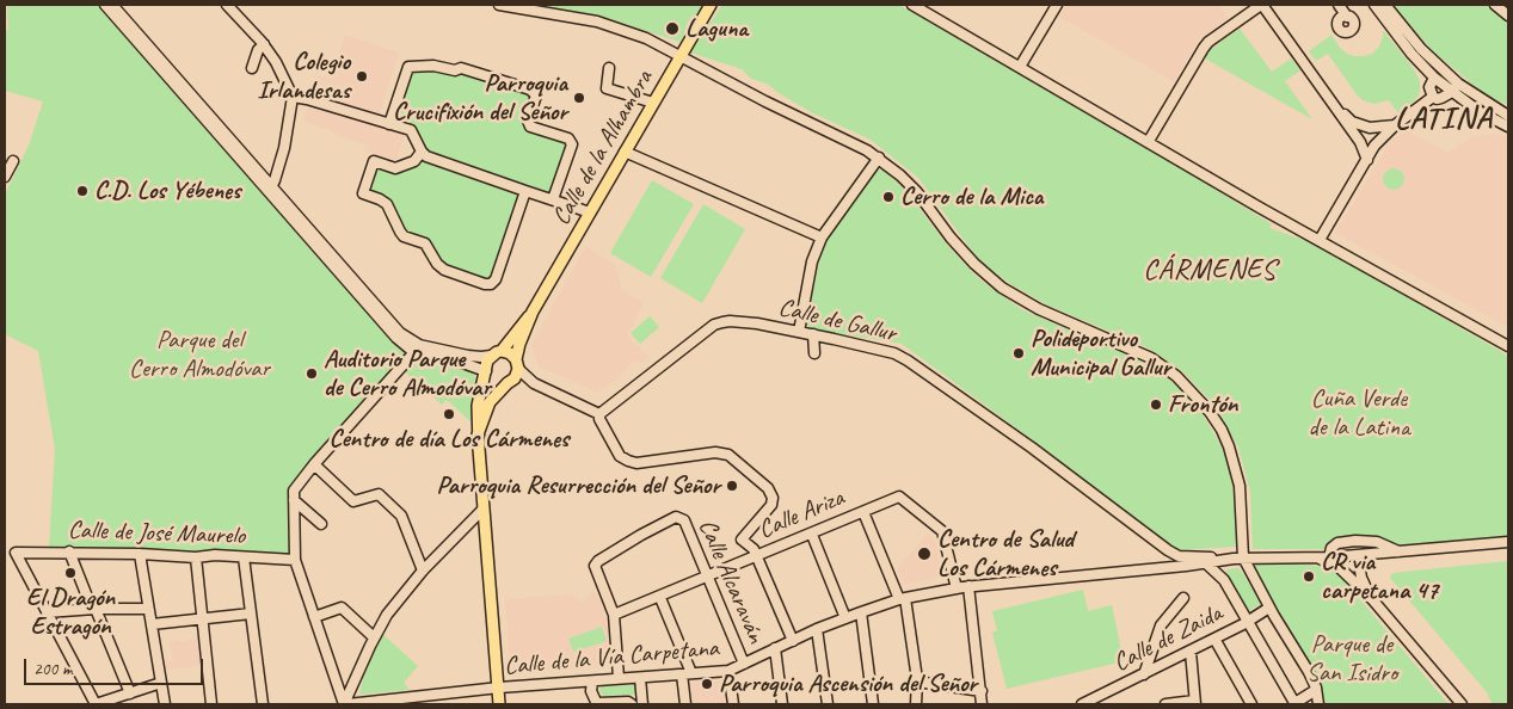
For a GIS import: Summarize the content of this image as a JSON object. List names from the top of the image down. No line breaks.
{"streets":{"main road":["Calle de la Alhambra"],"street":["Calle de Gallur","Calle Ariza","Calle de José Maurelo","Calle Alcaraván","Calle de Zaida","Calle de la Vía Carpetana"]},"crossings":[["Calle de Gallur","Calle de la Vía Carpetana"],["Calle Ariza","Calle Alcaraván"],["Calle Ariza","Calle de la Vía Carpetana"],["Calle Alcaraván","Calle de la Vía Carpetana"]],"districts":["LATINA","CÁRMENES"],"parks":["Parque del Cerro Almodóvar","Cuña Verde de la Latina","Parque de San Isidro"],"places":["Laguna","Colegio Irlandesas","Parroquia Crucifixión del Señor","C.D. Los Yébenes","Cerro de la Mica","Polideportivo Municipal Gallur","Auditorio Parque de Cerro Almodóvar","Frontón","Centro de día Los Cármenes","Parroquia Resurrección del Señor","Centro de Salud Los Cármenes","El Dragón Estragón","CR via carpetana 47","Parroquia Ascensión del Señor"],"scale_bar":"200 m"}
